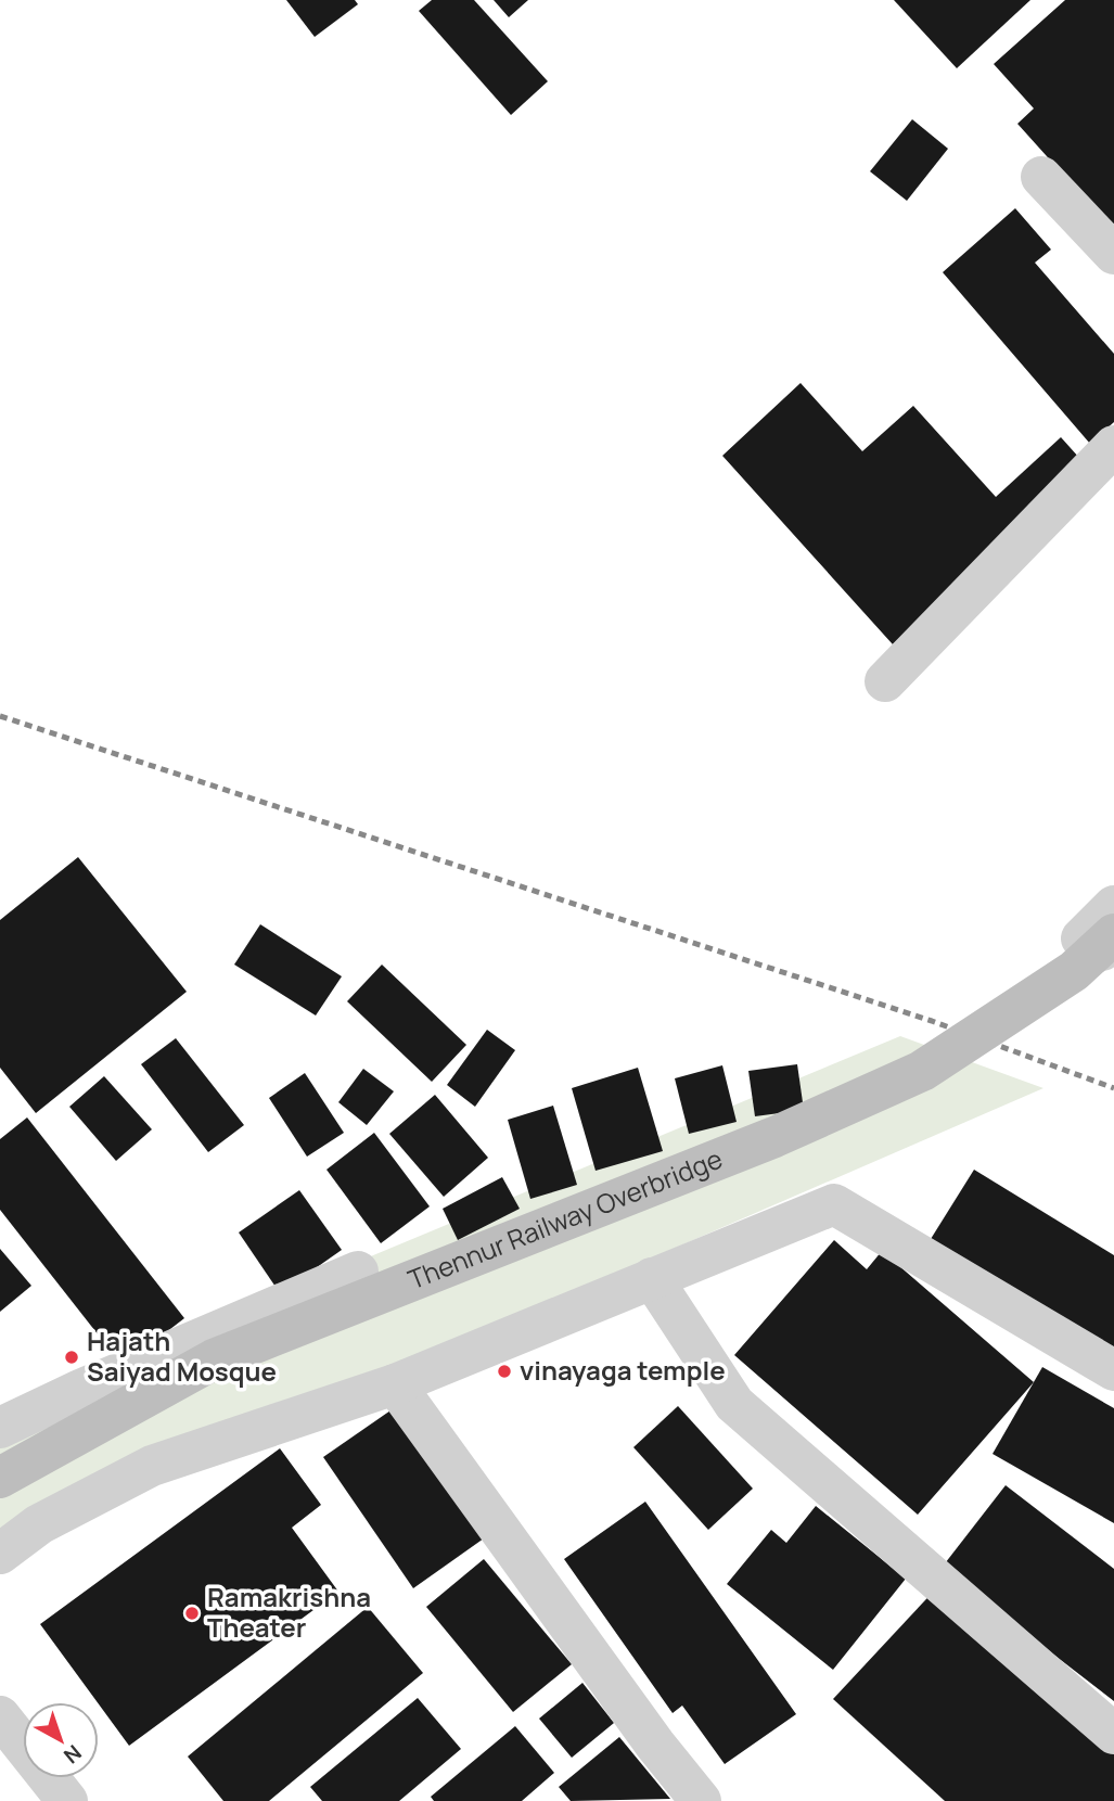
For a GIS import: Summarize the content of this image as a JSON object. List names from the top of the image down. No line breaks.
{"streets":{"main road":["Thennur Railway Overbridge"]},"places":["Hajath Saiyad Mosque","vinayaga temple","Ramakrishna Theater"],"north":"bottom right"}
